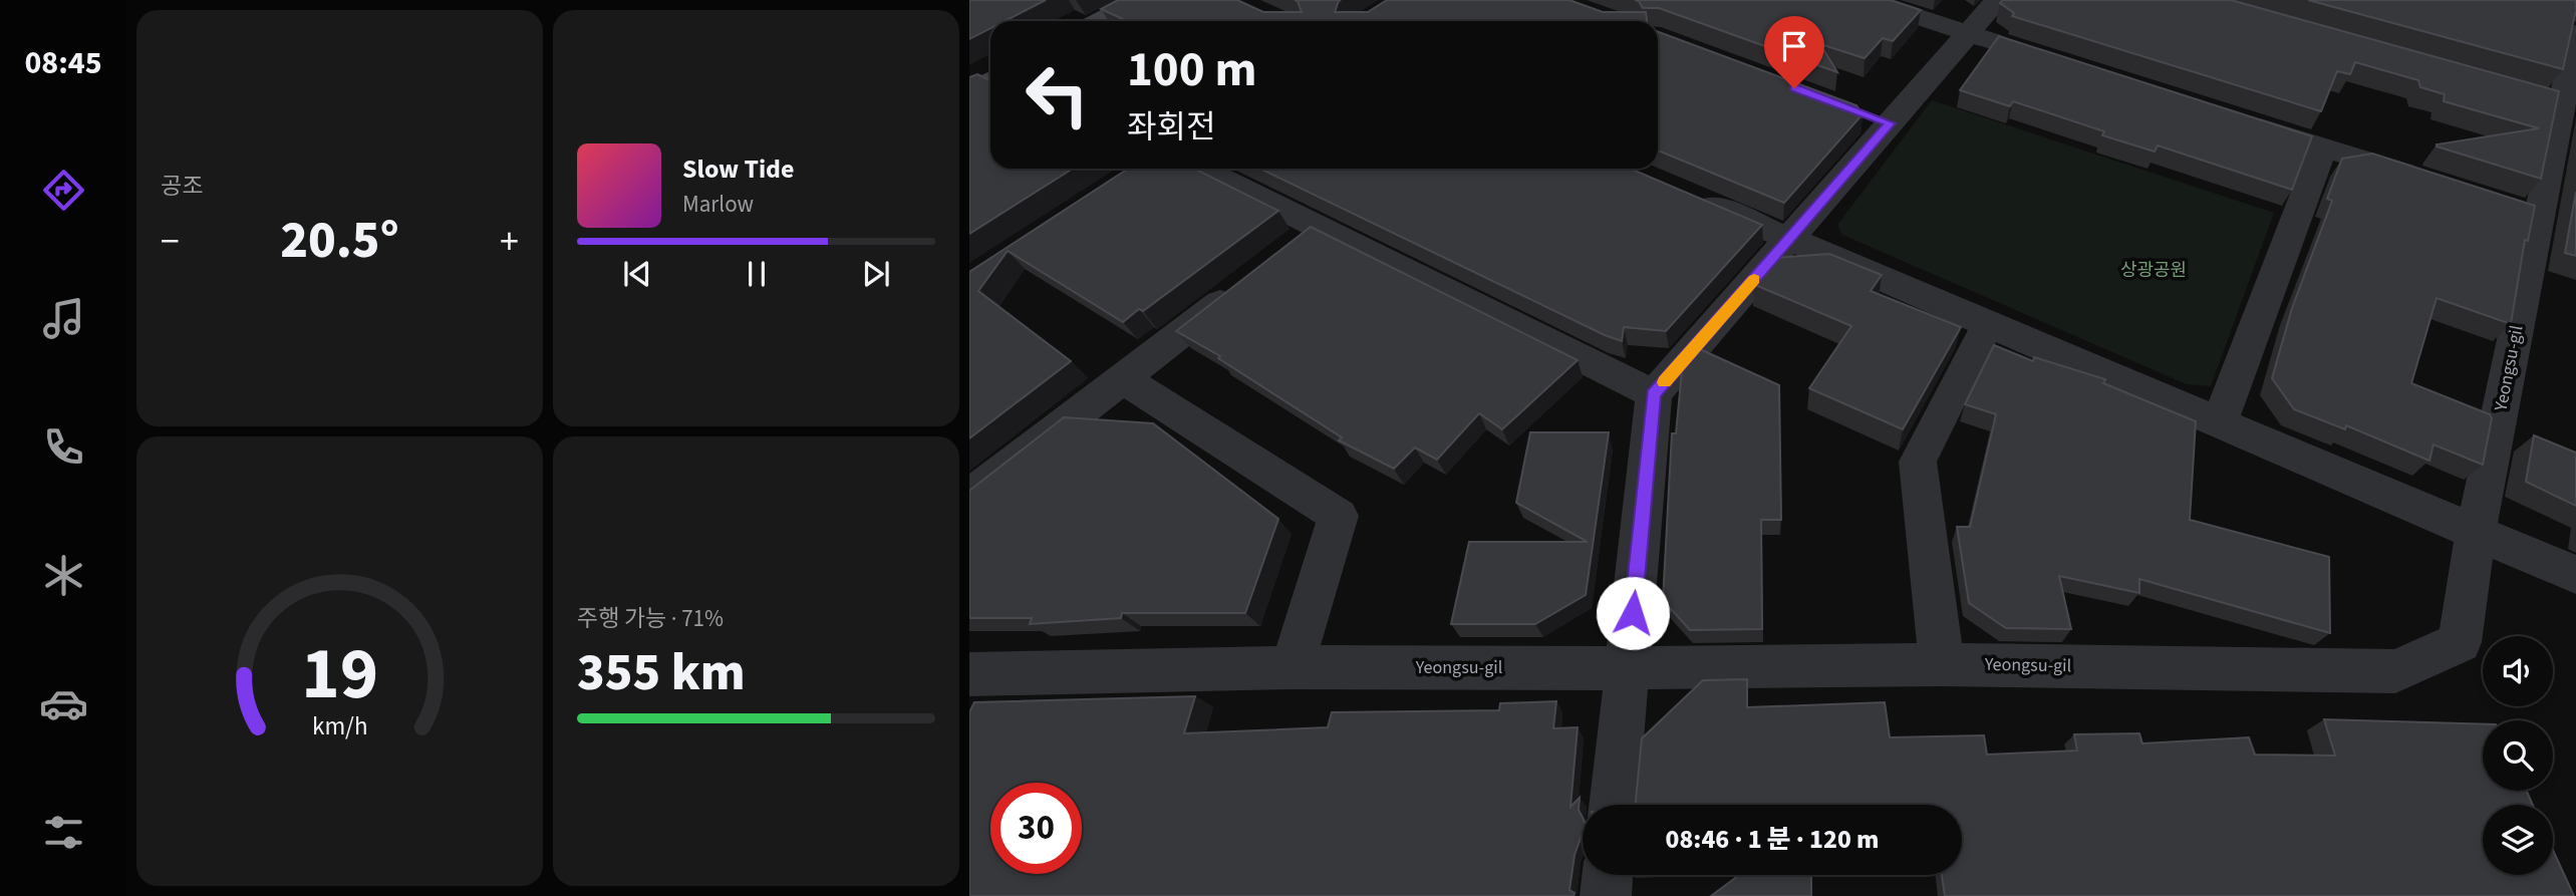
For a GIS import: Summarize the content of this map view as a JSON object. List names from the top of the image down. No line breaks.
{"streets":{"street":["Yeongsu-gil"]},"parks":["상광공원"],"page":{"tabs":"08:45","tile":["공조",["주행 가능 · 71%","355 km"]],"turn":["100 m","좌회전"],"song":["Slow Tide","Marlow"],"heat":["−","20.5°","+"],"limit":"30","trip":"08:46 · 1 분 · 120 m","gauge":["19","km/h"]}}
